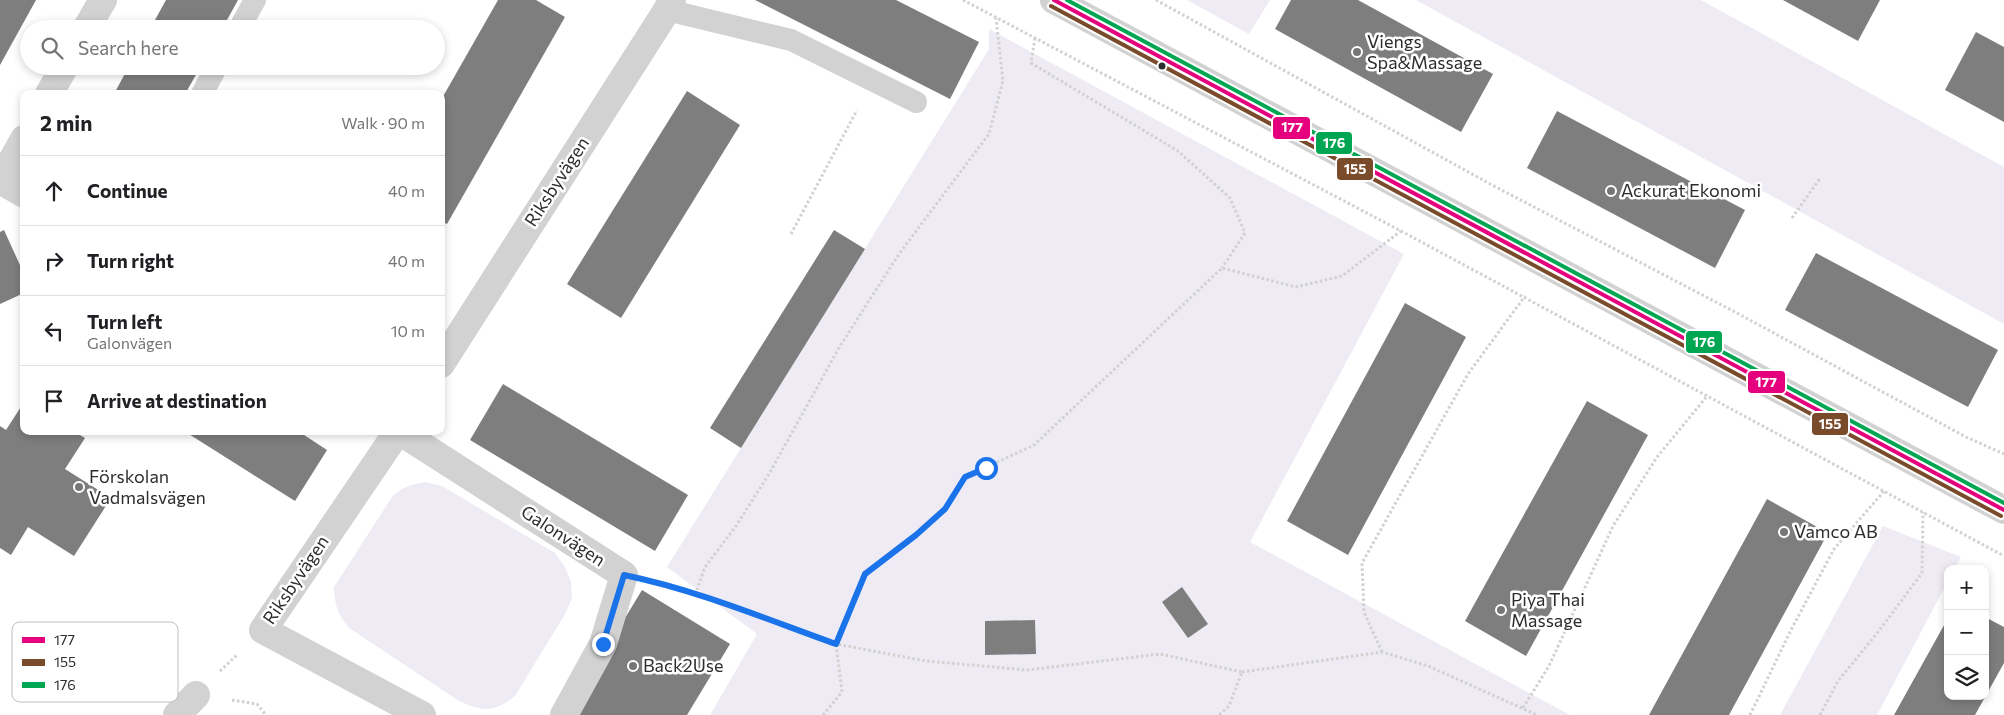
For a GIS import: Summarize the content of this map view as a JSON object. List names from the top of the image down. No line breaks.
{"streets":{"street":["Riksbyvägen","Galonvägen"]},"places":["Viengs Spa&Massage","Ackurat Ekonomi","Förskolan Vadmalsvägen","Vamco AB","Piya Thai Massage","Back2Use"],"lines":["transit line 177","transit line 176","transit line 155"],"legend":["177","155","176"],"page":{"search":"Search here","heading":["2 min","Walk · 90 m"],"list":[["Continue","40 m"],["Turn right","40 m"],["Turn left","Galonvägen","10 m"],"Arrive at destination"],"map_buttons":["+","−"]}}
